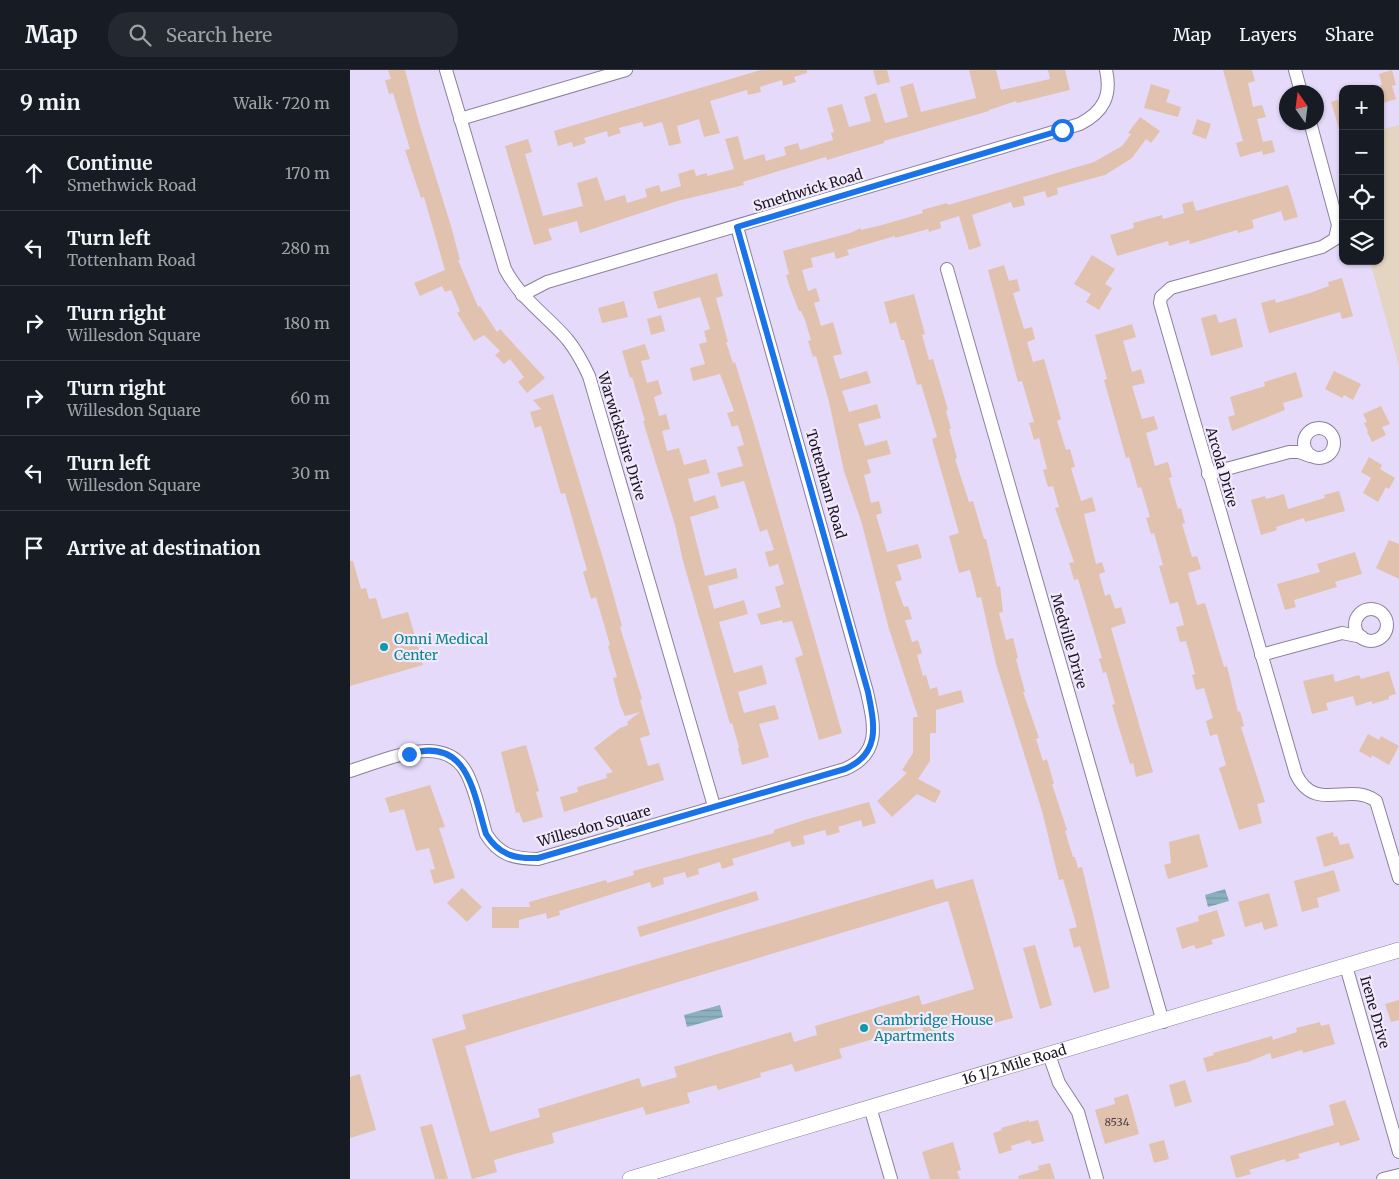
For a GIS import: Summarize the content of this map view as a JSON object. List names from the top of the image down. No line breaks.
{"streets":{"street":["Smethwick Road","Warwickshire Drive","Arcola Drive","Tottenham Road","Medville Drive","Willesdon Square","Irene Drive","16 1/2 Mile Road"]},"crossings":[["Smethwick Road","Warwickshire Drive"],["Smethwick Road","Tottenham Road"],["Warwickshire Drive","Willesdon Square"],["Tottenham Road","Willesdon Square"],["Medville Drive","16 1/2 Mile Road"],["Irene Drive","16 1/2 Mile Road"]],"places":["Omni Medical Center","Cambridge House Apartments"],"house_numbers":["8534"],"north":"top","page":{"header":"Map","search":"Search here","nav":["Map","Layers","Share"],"heading":["9 min","Walk · 720 m"],"map_buttons":["+","−"],"list":[["Continue","Smethwick Road","170 m"],["Turn left","Tottenham Road","280 m"],["Turn right","Willesdon Square","180 m"],["Turn right","Willesdon Square","60 m"],["Turn left","Willesdon Square","30 m"],"Arrive at destination"]}}
